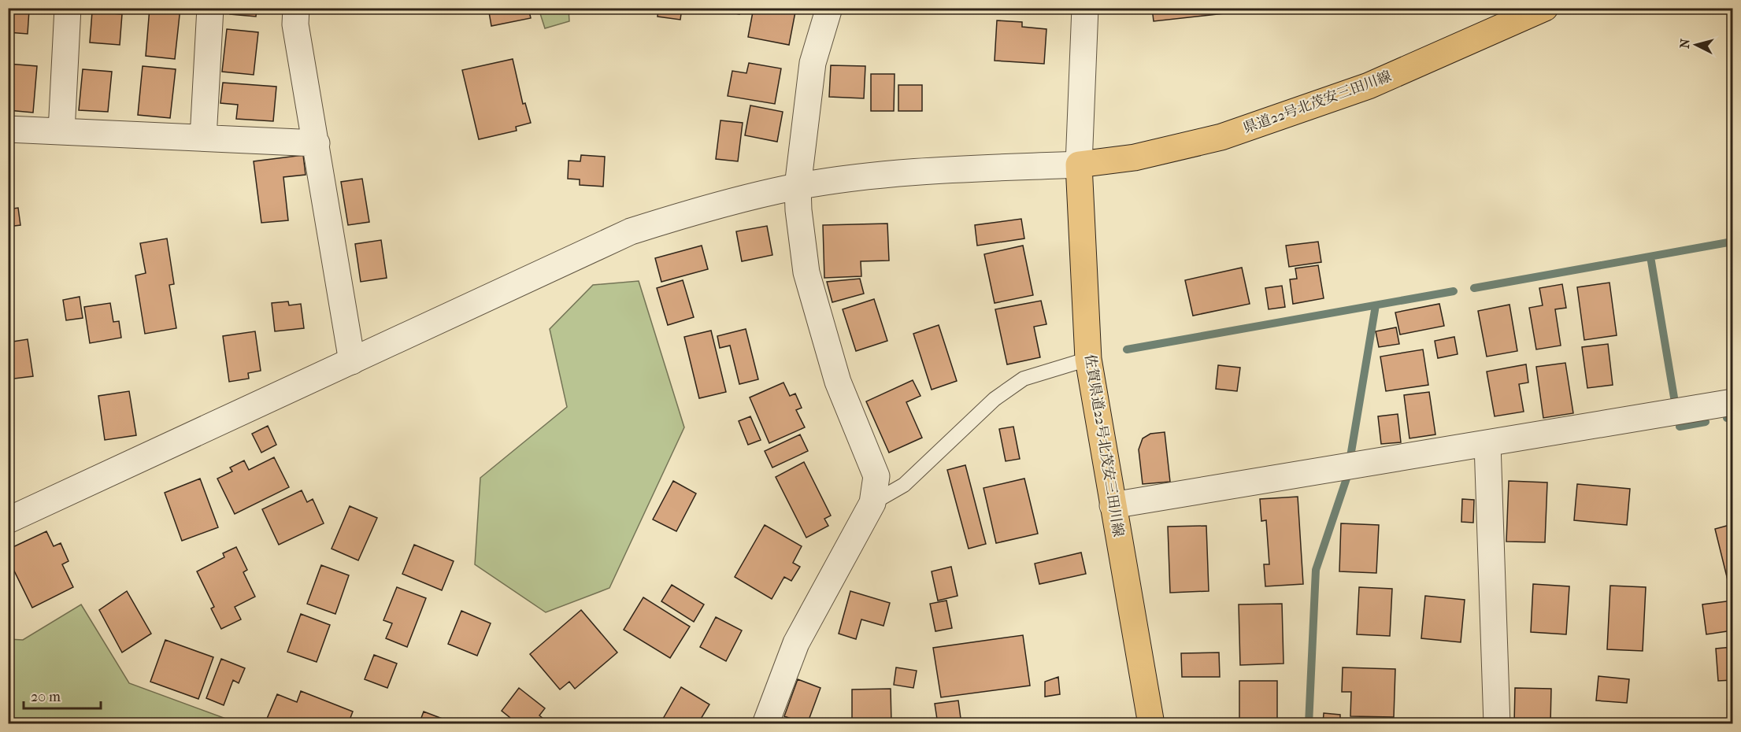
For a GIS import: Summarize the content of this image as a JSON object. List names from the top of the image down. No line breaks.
{"streets":{"main road":["県道22号北茂安三田川線","佐賀県道22号北茂安三田川線"]},"crossings":[["県道22号北茂安三田川線","佐賀県道22号北茂安三田川線"]],"scale_bar":"20 m","north":"left"}
